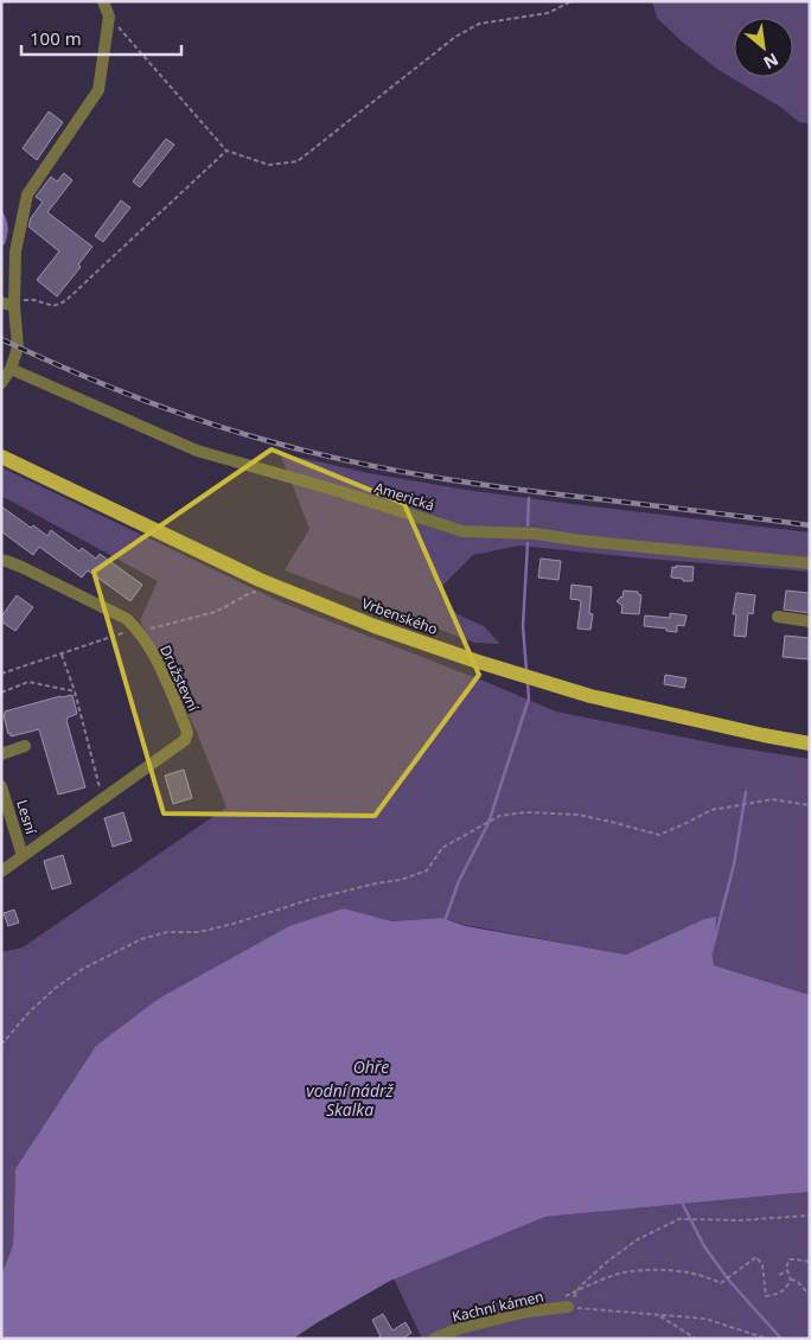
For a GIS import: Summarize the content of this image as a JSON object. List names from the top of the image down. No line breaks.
{"streets":{"main road":["Vrbenského"],"street":["Americká","Družstevní","Lesní","Kachní kámen"]},"crossings":[["Družstevní","Lesní"]],"water":["Ohře","vodní nádrž Skalka"],"scale_bar":"100 m","north":"bottom right"}
